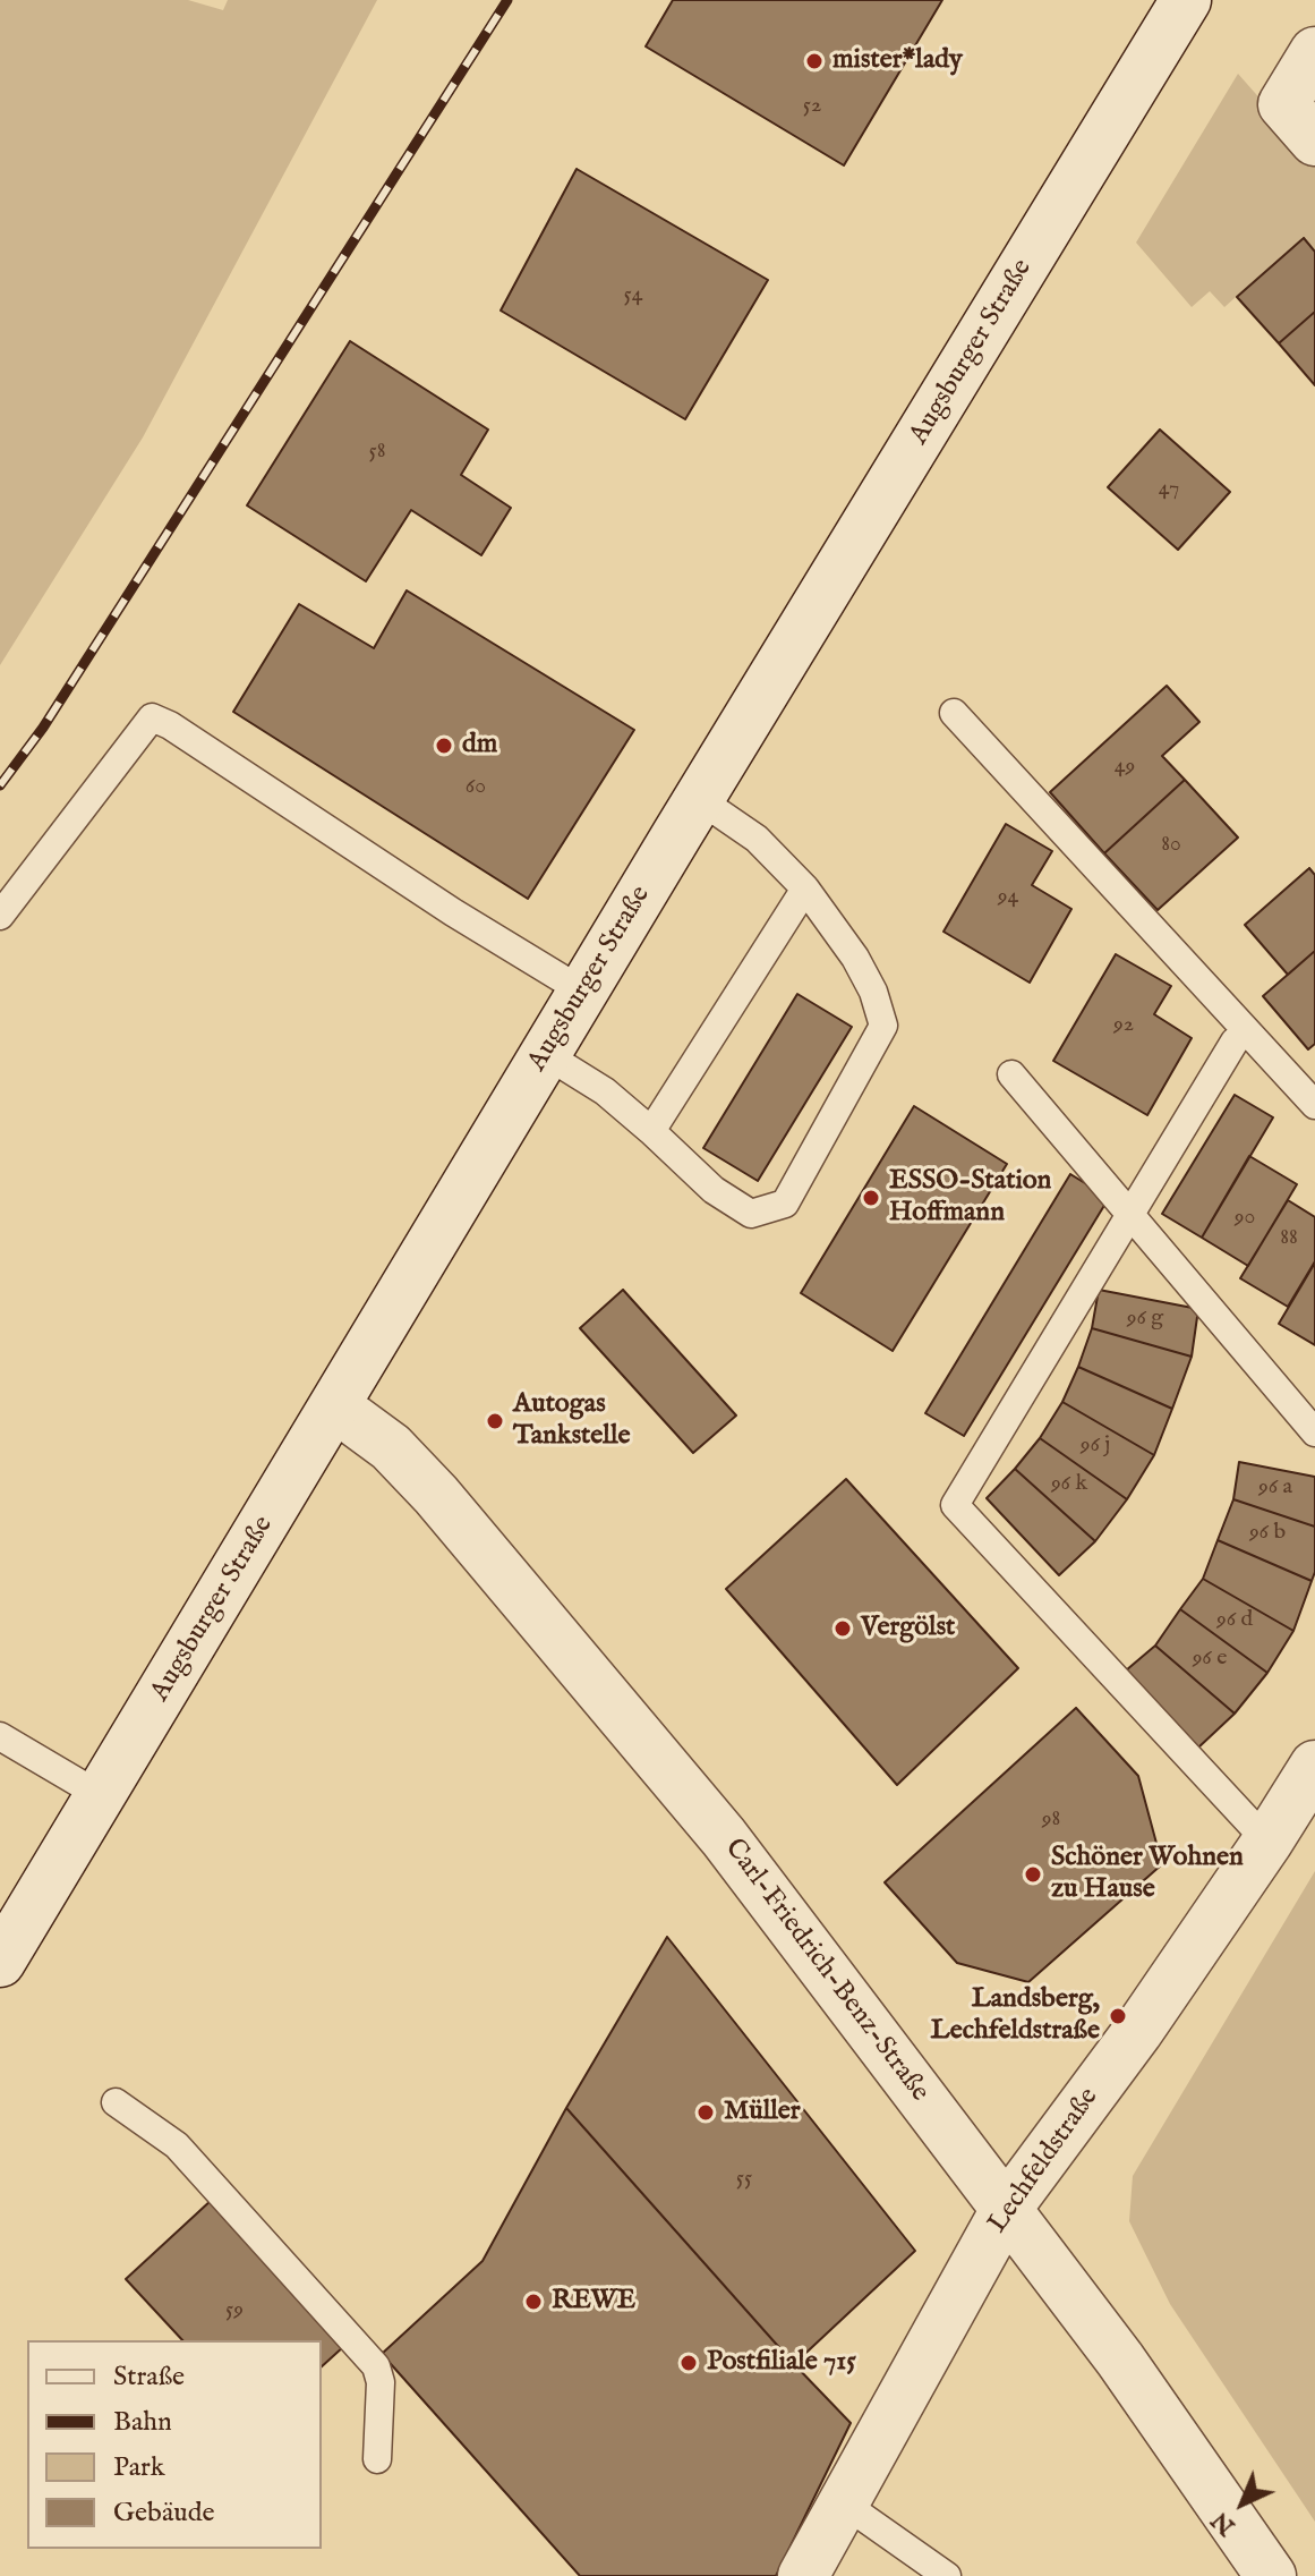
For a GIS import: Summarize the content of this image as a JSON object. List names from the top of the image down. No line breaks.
{"streets":{"street":["Augsburger Straße","Carl-Friedrich-Benz-Straße","Lechfeldstraße"]},"crossings":[["Augsburger Straße","Carl-Friedrich-Benz-Straße"],["Carl-Friedrich-Benz-Straße","Lechfeldstraße"]],"places":["mister*lady","dm","ESSO-Station Hoffmann","Autogas Tankstelle","Vergölst","Schöner Wohnen zu Hause","Landsberg, Lechfeldstraße","Müller","REWE","Postfiliale 715"],"house_numbers":["52","54","58","47","49","60","80","94","92","90","88","96 g","96 j","96 k","96 a","96 b","96 d","96 e","98","55","59"],"legend":["Straße","Bahn","Park","Gebäude"],"north":"bottom left"}
